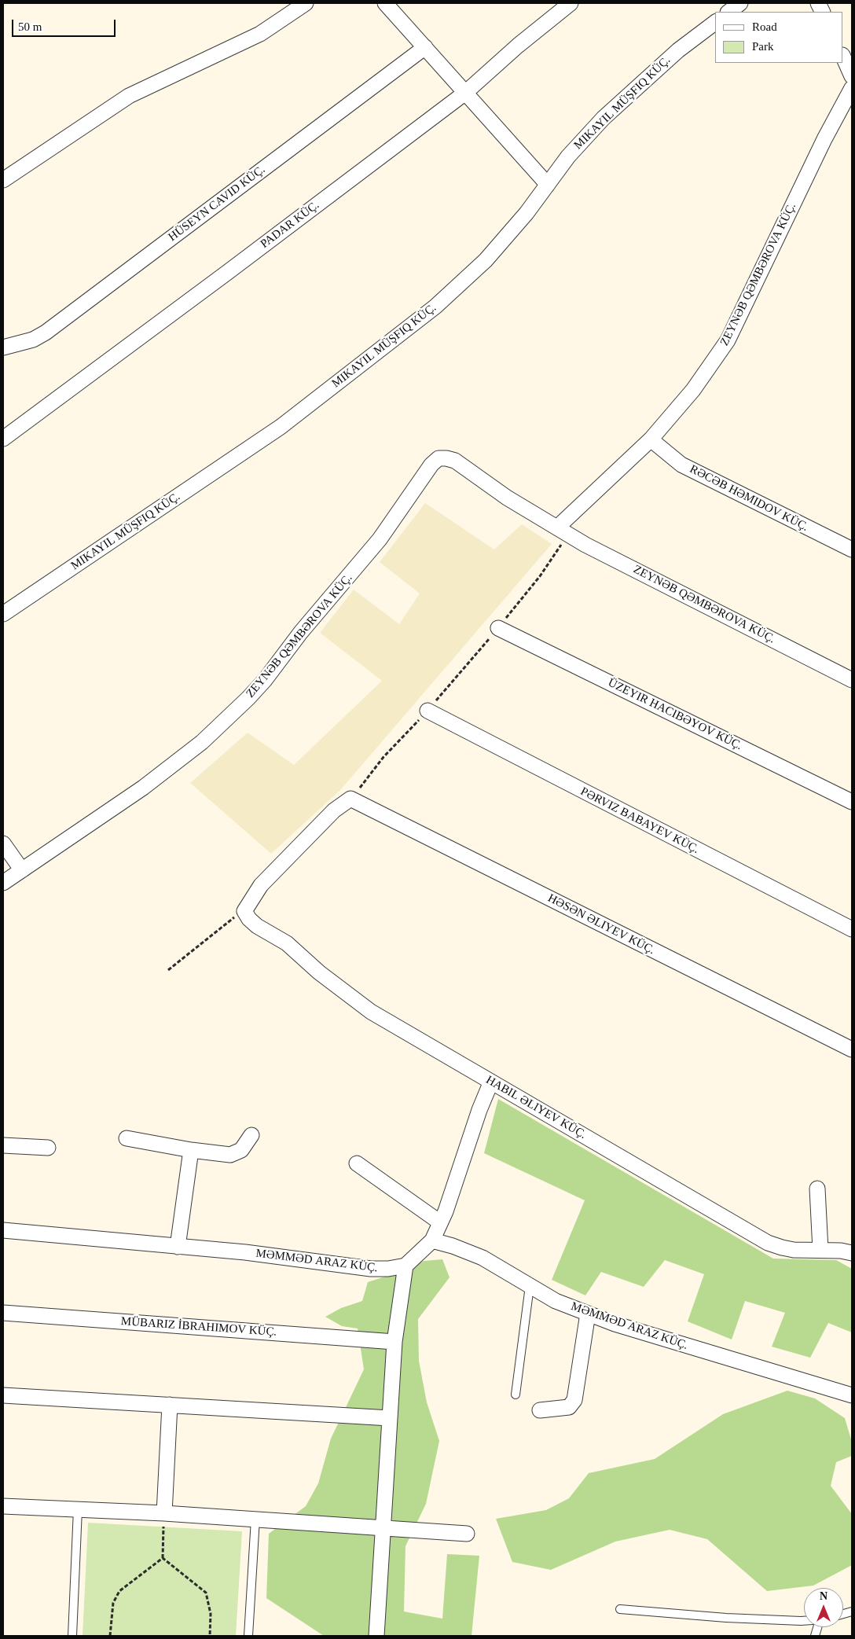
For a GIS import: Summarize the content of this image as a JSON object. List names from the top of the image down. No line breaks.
{"streets":{"street":["HÜSEYN CAVID KÜÇ.","PADAR KÜÇ.","ZEYNƏB QƏMBƏROVA KÜÇ.","RƏCƏB HƏMIDOV KÜÇ.","PƏRVIZ BABAYEV KÜÇ.","HƏSƏN ƏLIYEV KÜÇ.","HABIL ƏLIYEV KÜÇ.","MƏMMƏD ARAZ KÜÇ.","MÜBARIZ İBRAHIMOV KÜÇ."]},"crossings":[["ZEYNƏB QƏMBƏROVA KÜÇ.","RƏCƏB HƏMIDOV KÜÇ."]],"legend":["Road","Park"],"scale_bar":"50 m","north":"top"}
